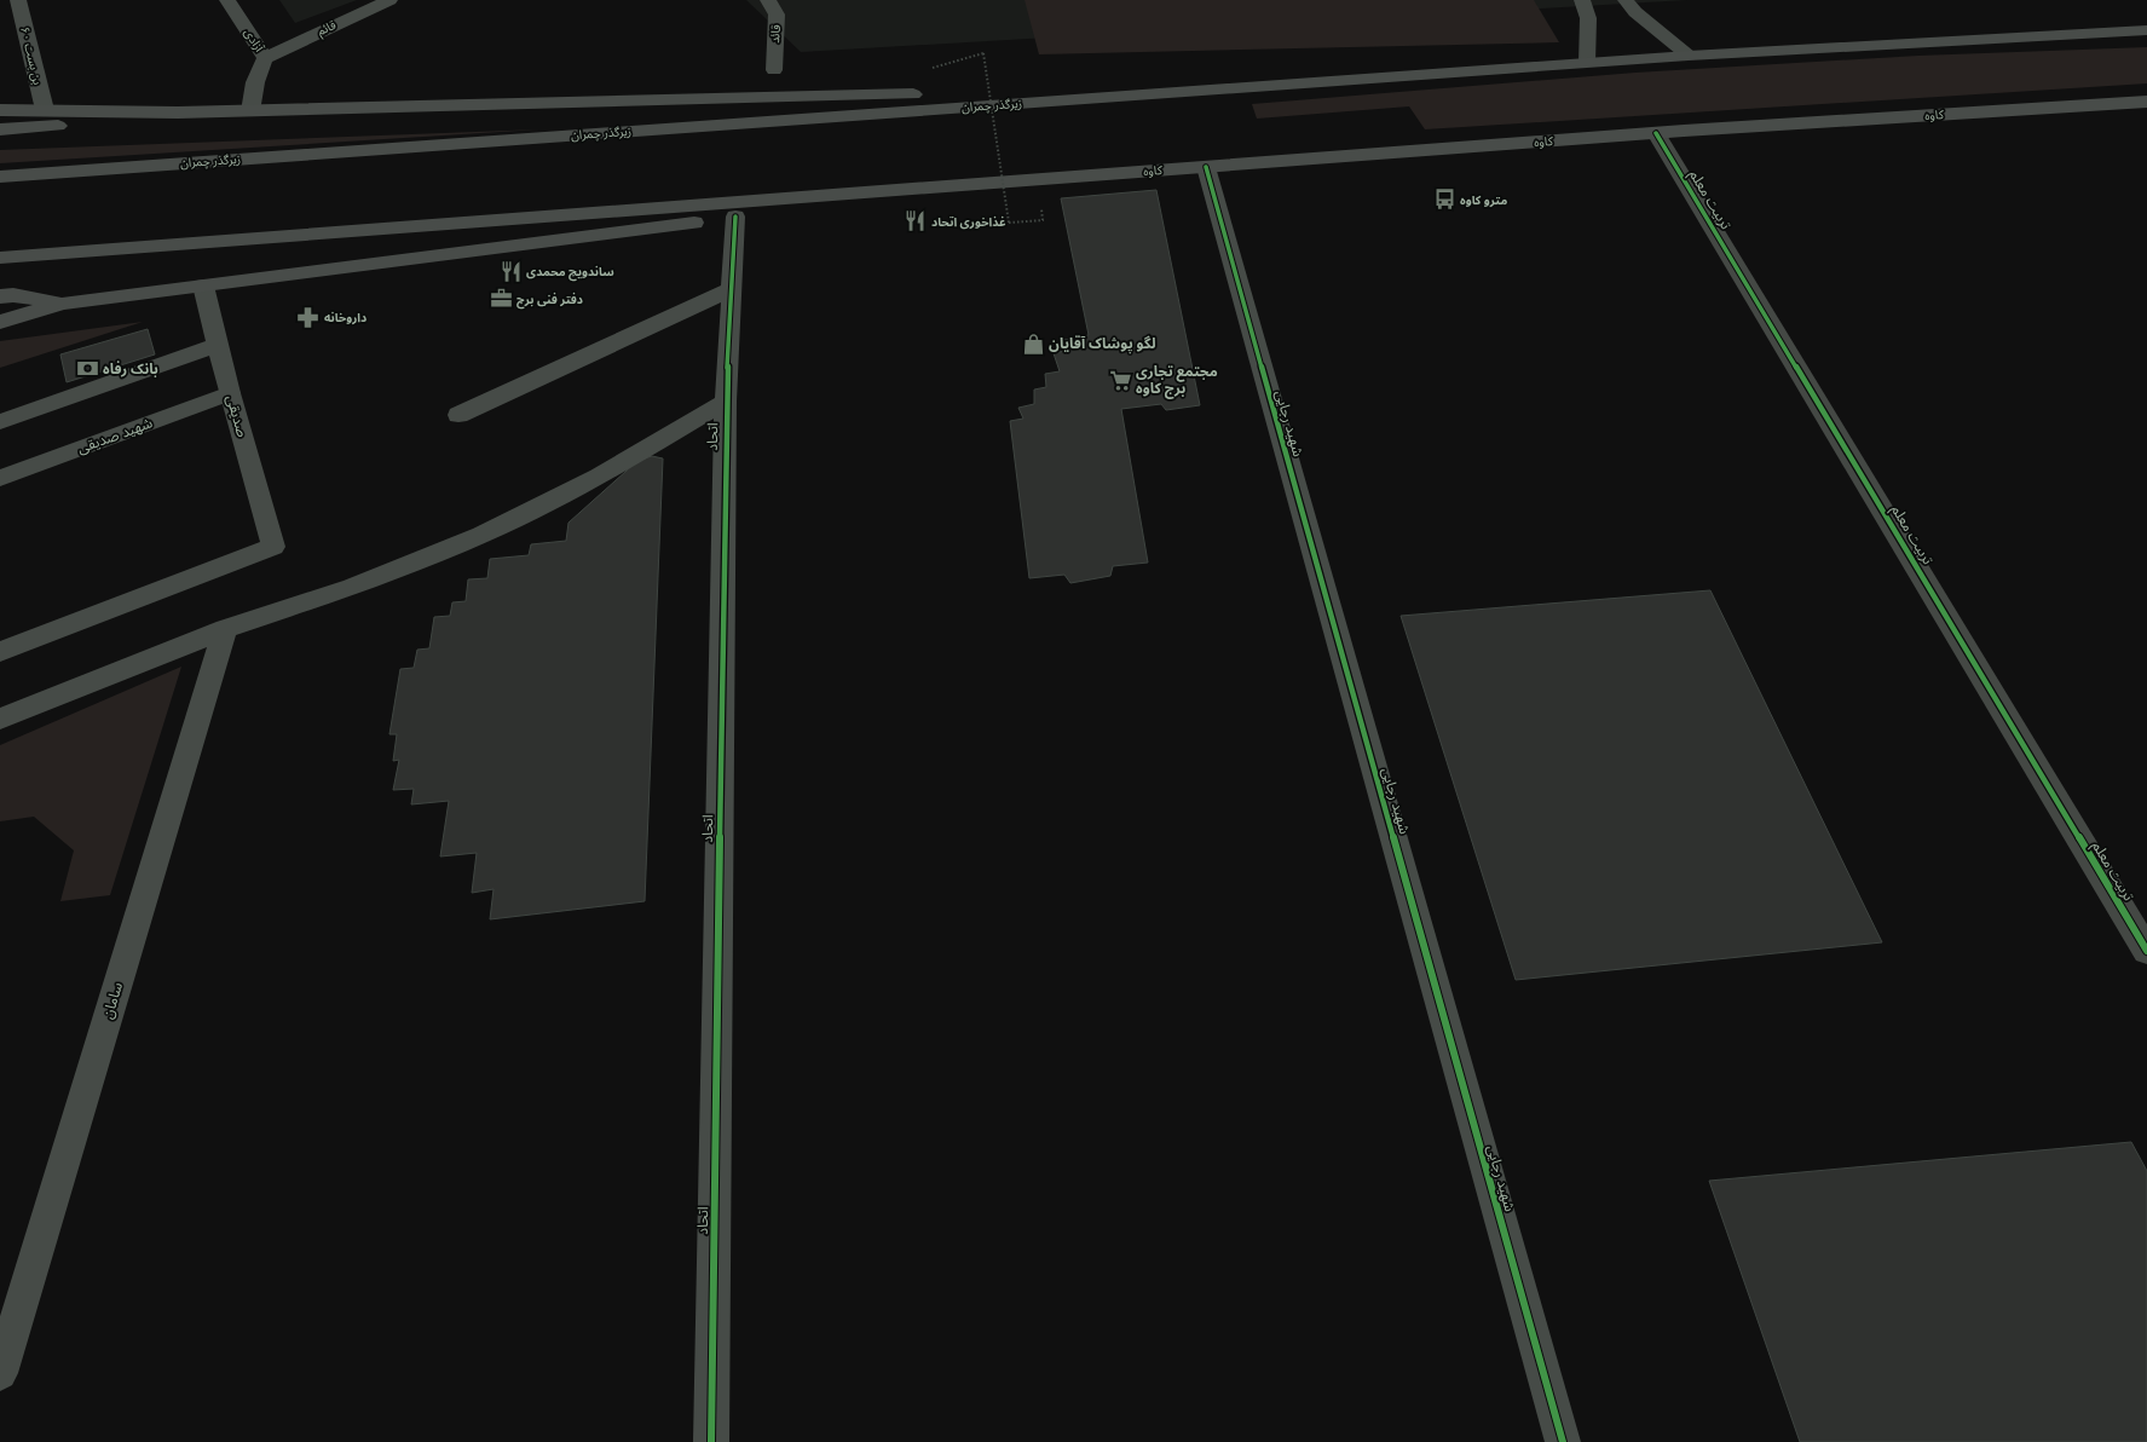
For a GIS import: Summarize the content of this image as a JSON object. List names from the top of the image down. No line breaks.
{"streets":{"main road":["زیرگذر چمران","کاوه"],"street":["قائم","قائد","آزادی","بن بست ۶۰","تربیت معلم","صدیقی","شهید رجایی","شهید صدیقی","اتحاد","سامان"]},"crossings":[["قائم","آزادی"],["کاوه","تربیت معلم"],["کاوه","شهید رجایی"],["صدیقی","شهید صدیقی"]],"places":{"bus stop":["مترو کاوه"],"restaurant":["غذاخوری اتحاد","ساندویچ محمدی"],"office":["دفتر فنی برج"],"pharmacy":["داروخانه"],"shop":["لگو پوشاک آقایان"],"bank":["بانک رفاه"],"supermarket":["مجتمع تجاری برج کاوه"]}}
